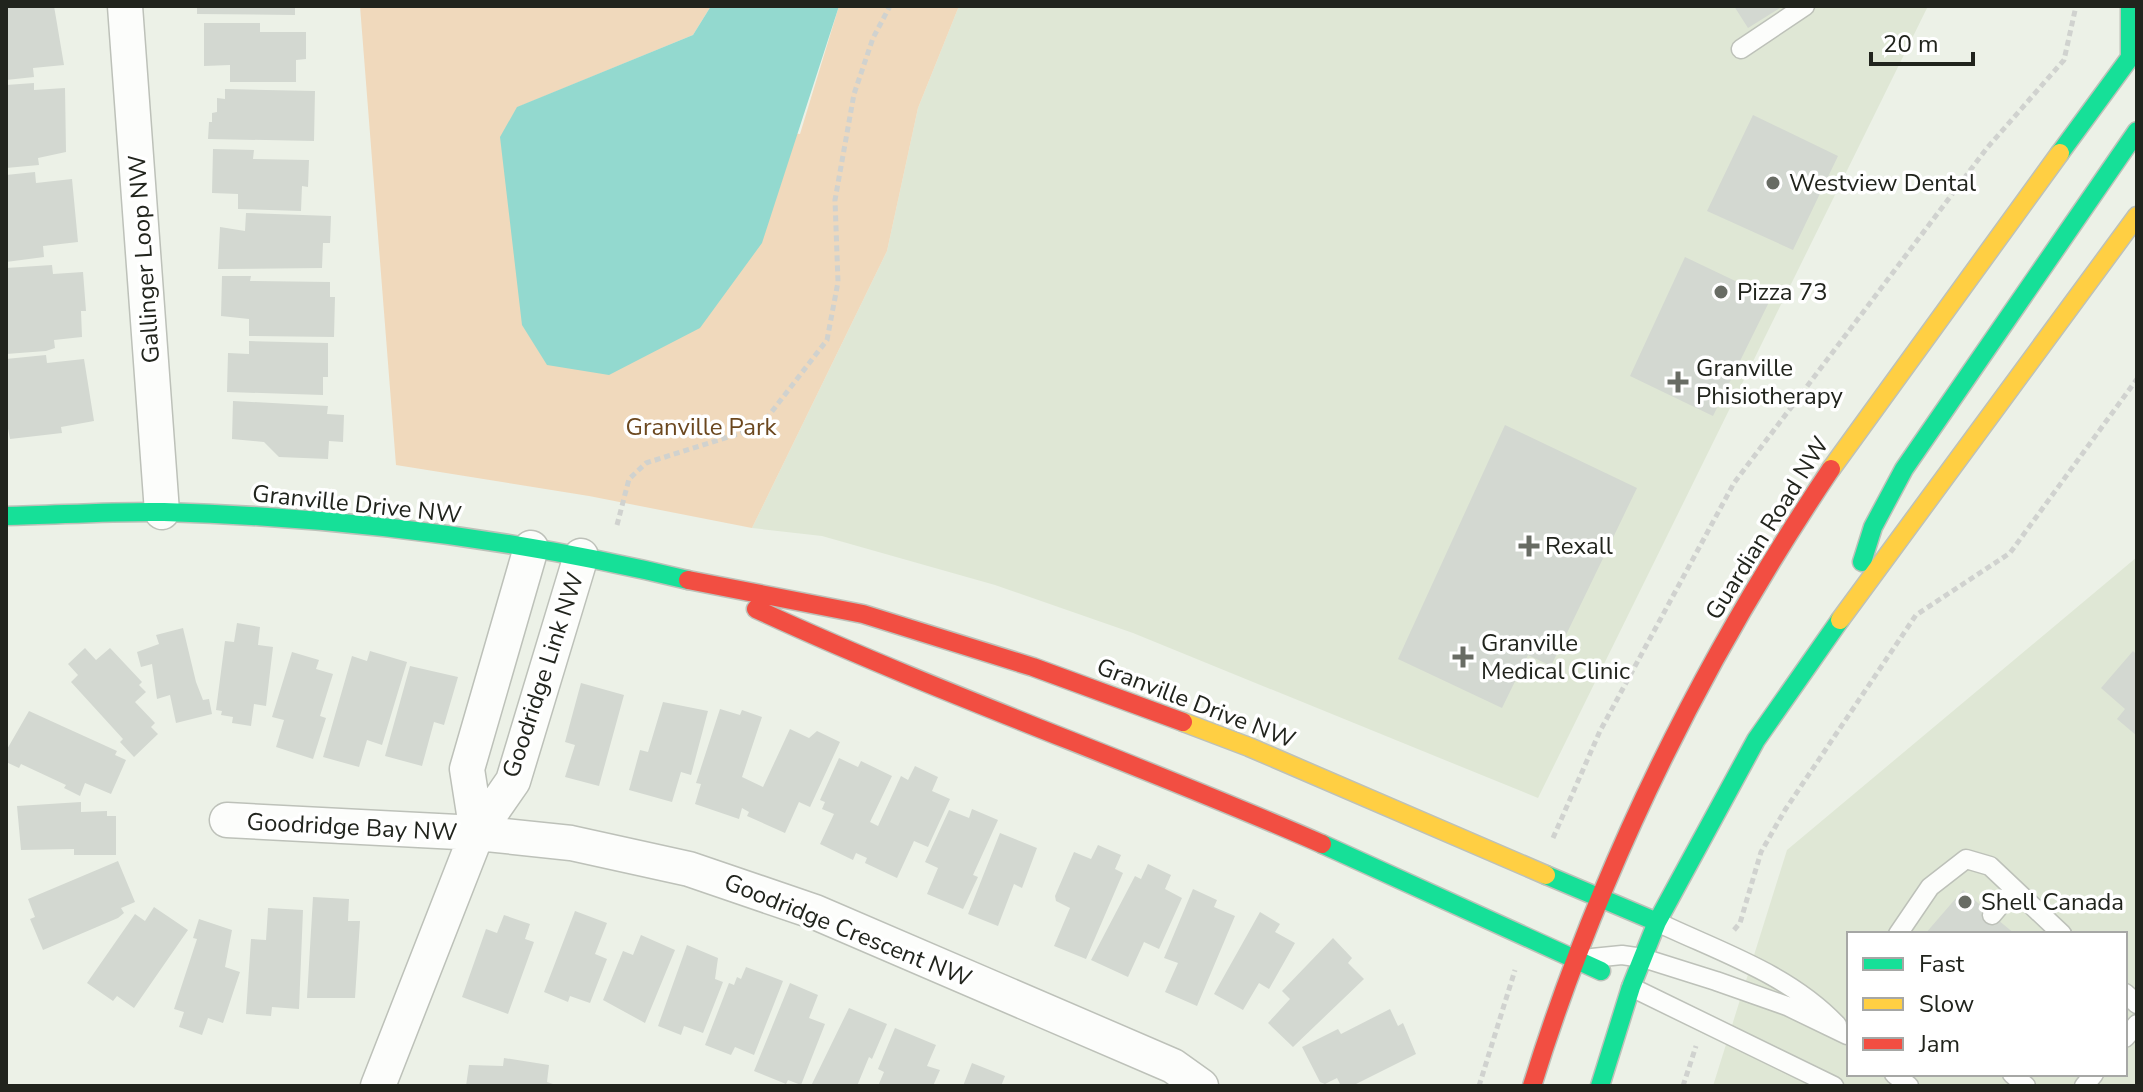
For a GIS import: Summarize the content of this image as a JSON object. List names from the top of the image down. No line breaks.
{"streets":{"main road":["Granville Drive NW","Guardian Road NW"],"street":["Gallinger Loop NW","Goodridge Link NW","Goodridge Bay NW","Goodridge Crescent NW"]},"crossings":[["Gallinger Loop NW","Granville Drive NW"],["Granville Drive NW","Guardian Road NW"],["Granville Drive NW","Goodridge Link NW"],["Goodridge Link NW","Goodridge Bay NW"],["Goodridge Link NW","Goodridge Crescent NW"],["Goodridge Bay NW","Goodridge Crescent NW"]],"parks":["Granville Park"],"places":{"other":["Westview Dental","Pizza 73","Shell Canada"],"health":["Granville Phisiotherapy","Rexall","Granville Medical Clinic"]},"legend":["Fast","Slow","Jam"],"scale_bar":"20 m"}
